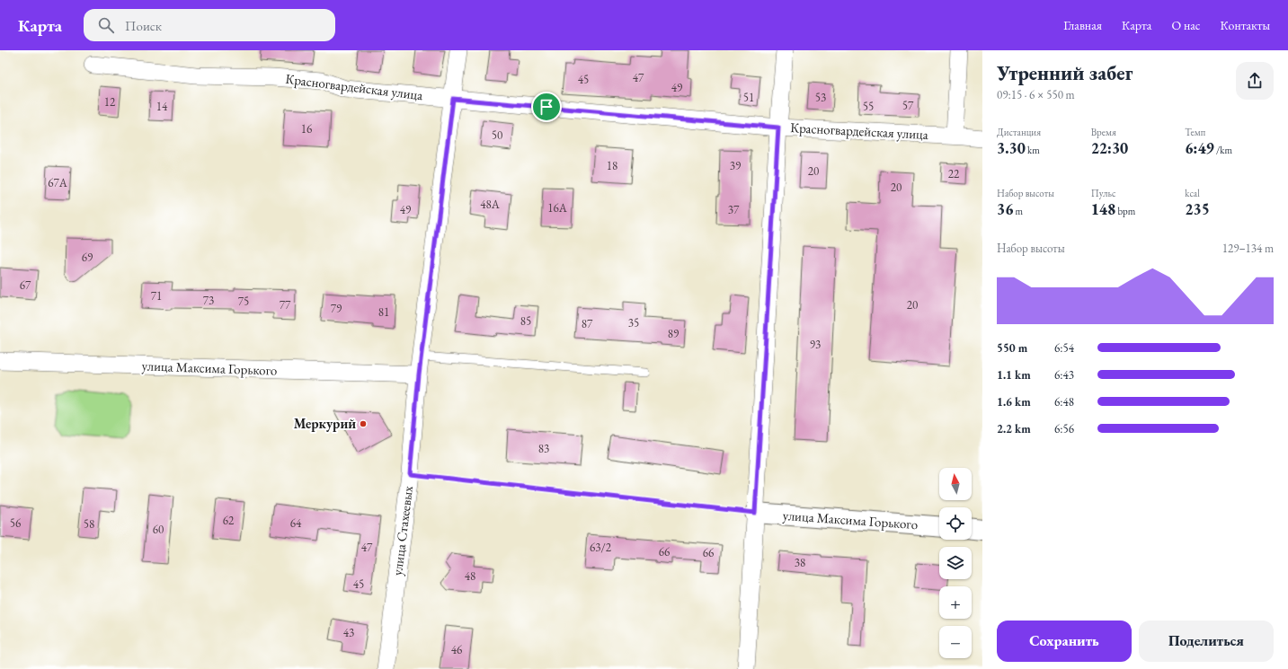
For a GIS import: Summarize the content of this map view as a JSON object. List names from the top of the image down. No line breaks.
{"streets":{"street":["Красногвардейская улица","улица Максима Горького","улица Стахеевых"]},"crossings":[["Красногвардейская улица","улица Стахеевых"],["улица Максима Горького","улица Стахеевых"]],"places":["Меркурий"],"house_numbers":["47","45","49","51","53","12","57","14","55","16","50","18","39","20","22","67А","20","48А","16А","49","37","69","67","71","73","75","77","20","79","81","85","35","87","89","93","83","62","56","64","58","60","47","63/2","66","66","38","48","45","43","46"],"north":"top","page":{"header":"Карта","search":"Поиск","nav":["Главная","Карта","О нас","Контакты"],"heading":["Утренний забег","09:15 · 6 × 550 m"],"stats":[["Дистанция","3.30 km"],["Время","22:30"],["Темп","6:49 /km"],["Набор высоты","36 m"],["Пульс","148 bpm"],["kcal","235"]],"chart":["Набор высоты","129–134 m"],"list":[{"name":"550 m","note":"6:54"},{"name":"1.1 km","note":"6:43"},{"name":"1.6 km","note":"6:48"},{"name":"2.2 km","note":"6:56"}],"map_buttons":["+","−"],"buttons":["Сохранить","Поделиться"]}}
